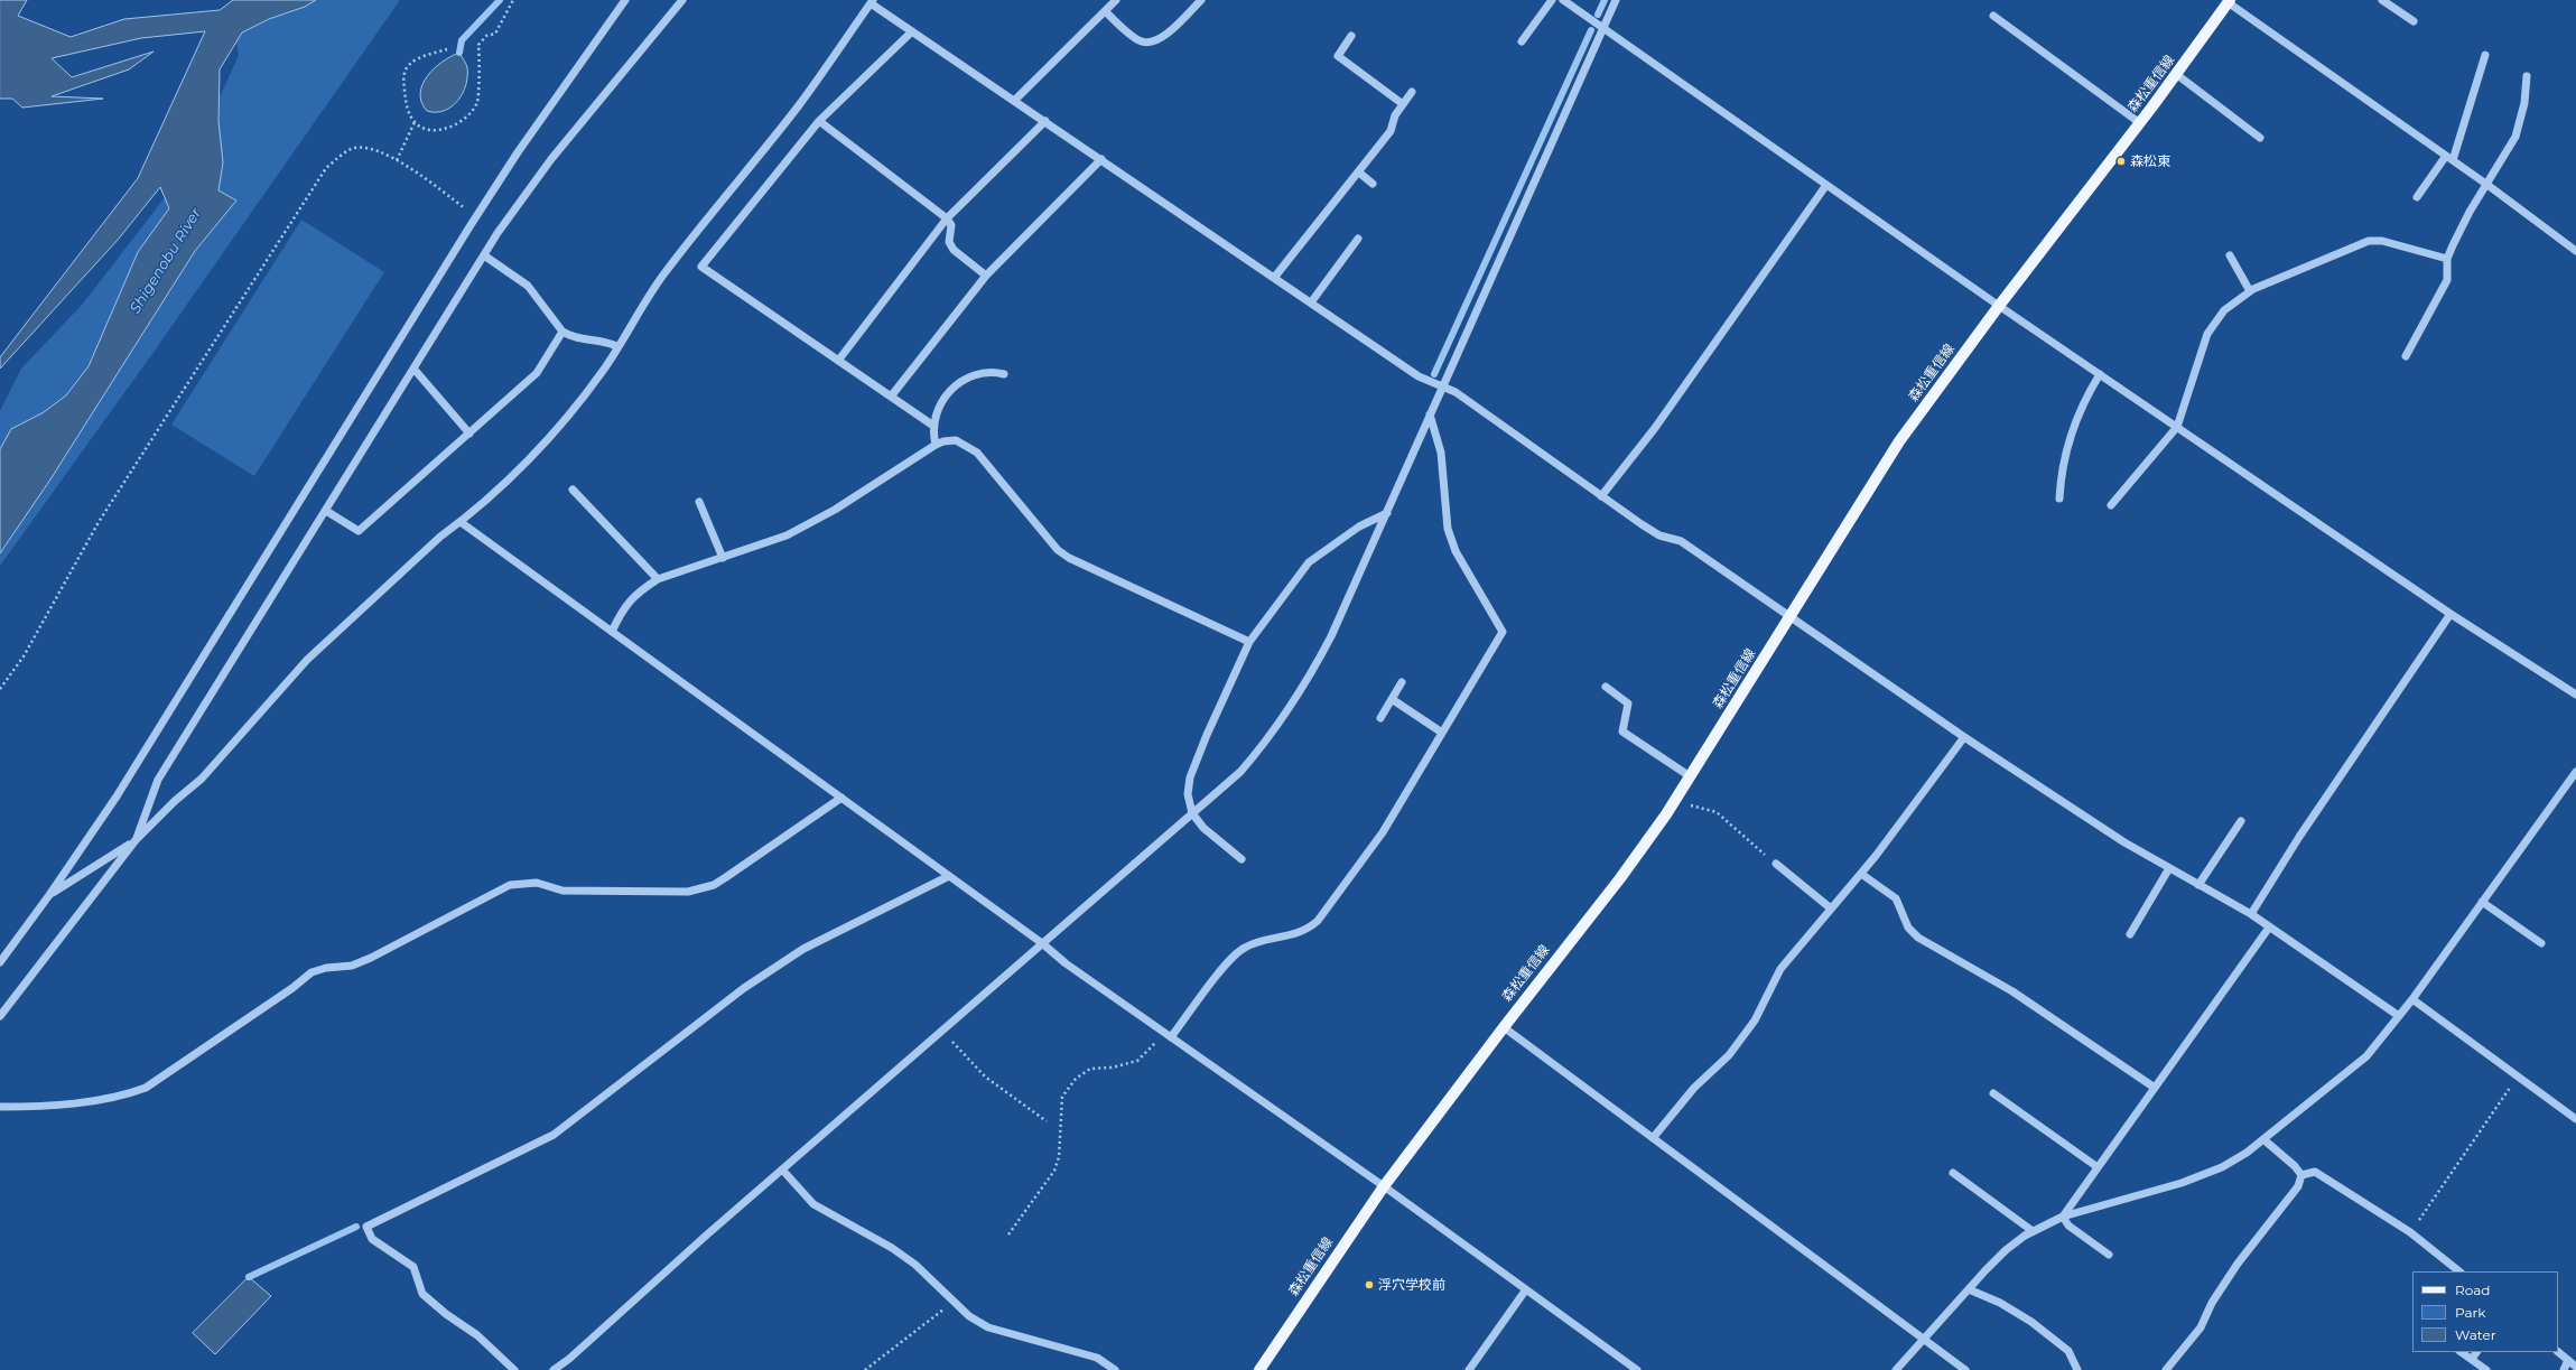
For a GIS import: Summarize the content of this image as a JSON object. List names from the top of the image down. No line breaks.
{"streets":{"main road":["森松重信線"]},"water":["Shigenobu River"],"places":["森松東","浮穴学校前"],"legend":["Road","Park","Water"]}
